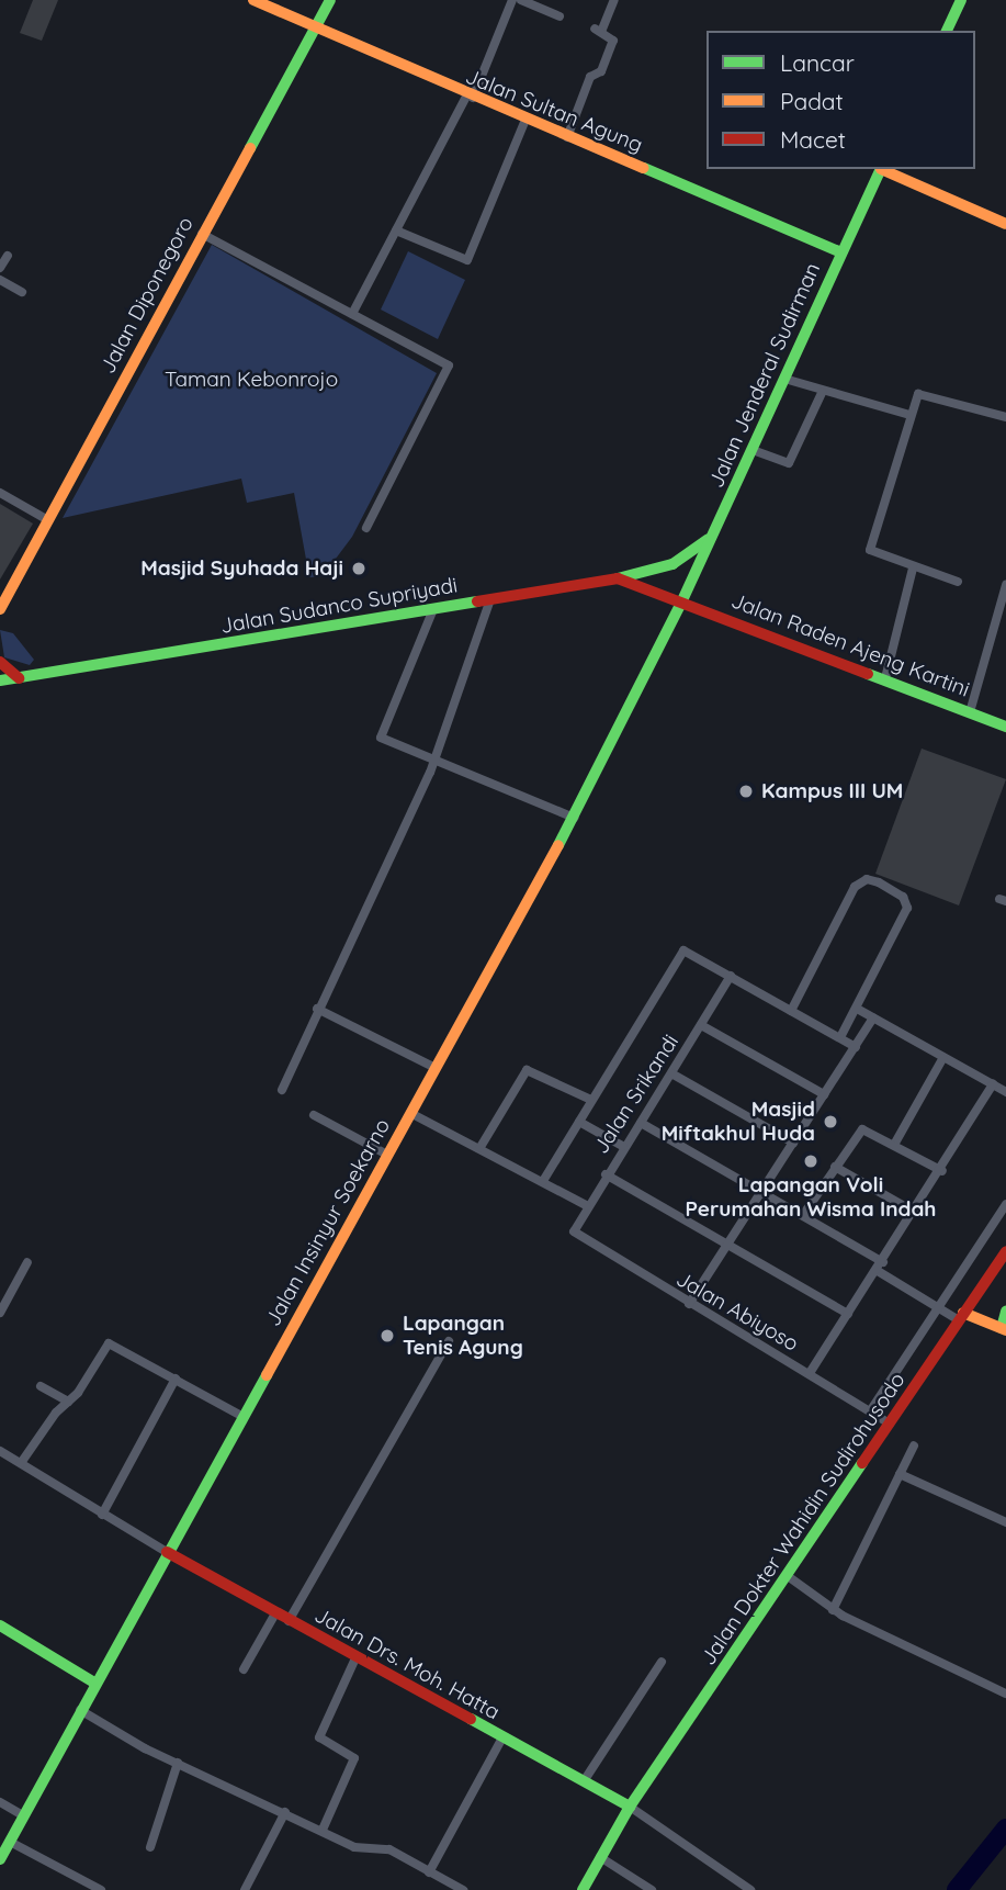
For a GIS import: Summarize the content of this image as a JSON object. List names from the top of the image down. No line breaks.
{"streets":{"main road":["Jalan Sultan Agung","Jalan Diponegoro","Jalan Jenderal Sudirman","Jalan Sudanco Supriyadi","Jalan Raden Ajeng Kartini","Jalan Insinyur Soekarno","Jalan Dokter Wahidin Sudirohusodo","Jalan Drs. Moh. Hatta"],"street":["Jalan Srikandi","Jalan Abiyoso"]},"crossings":[["Jalan Sultan Agung","Jalan Diponegoro"],["Jalan Sultan Agung","Jalan Jenderal Sudirman"],["Jalan Jenderal Sudirman","Jalan Sudanco Supriyadi"],["Jalan Jenderal Sudirman","Jalan Raden Ajeng Kartini"],["Jalan Jenderal Sudirman","Jalan Insinyur Soekarno"],["Jalan Sudanco Supriyadi","Jalan Raden Ajeng Kartini"],["Jalan Sudanco Supriyadi","Jalan Insinyur Soekarno"],["Jalan Raden Ajeng Kartini","Jalan Insinyur Soekarno"],["Jalan Srikandi","Jalan Abiyoso"],["Jalan Insinyur Soekarno","Jalan Drs. Moh. Hatta"],["Jalan Abiyoso","Jalan Dokter Wahidin Sudirohusodo"],["Jalan Dokter Wahidin Sudirohusodo","Jalan Drs. Moh. Hatta"]],"parks":["Taman Kebonrojo"],"places":["Masjid Syuhada Haji","Kampus III UM","Masjid Miftakhul Huda","Lapangan Voli Perumahan Wisma Indah","Lapangan Tenis Agung"],"legend":["Lancar","Padat","Macet"]}
